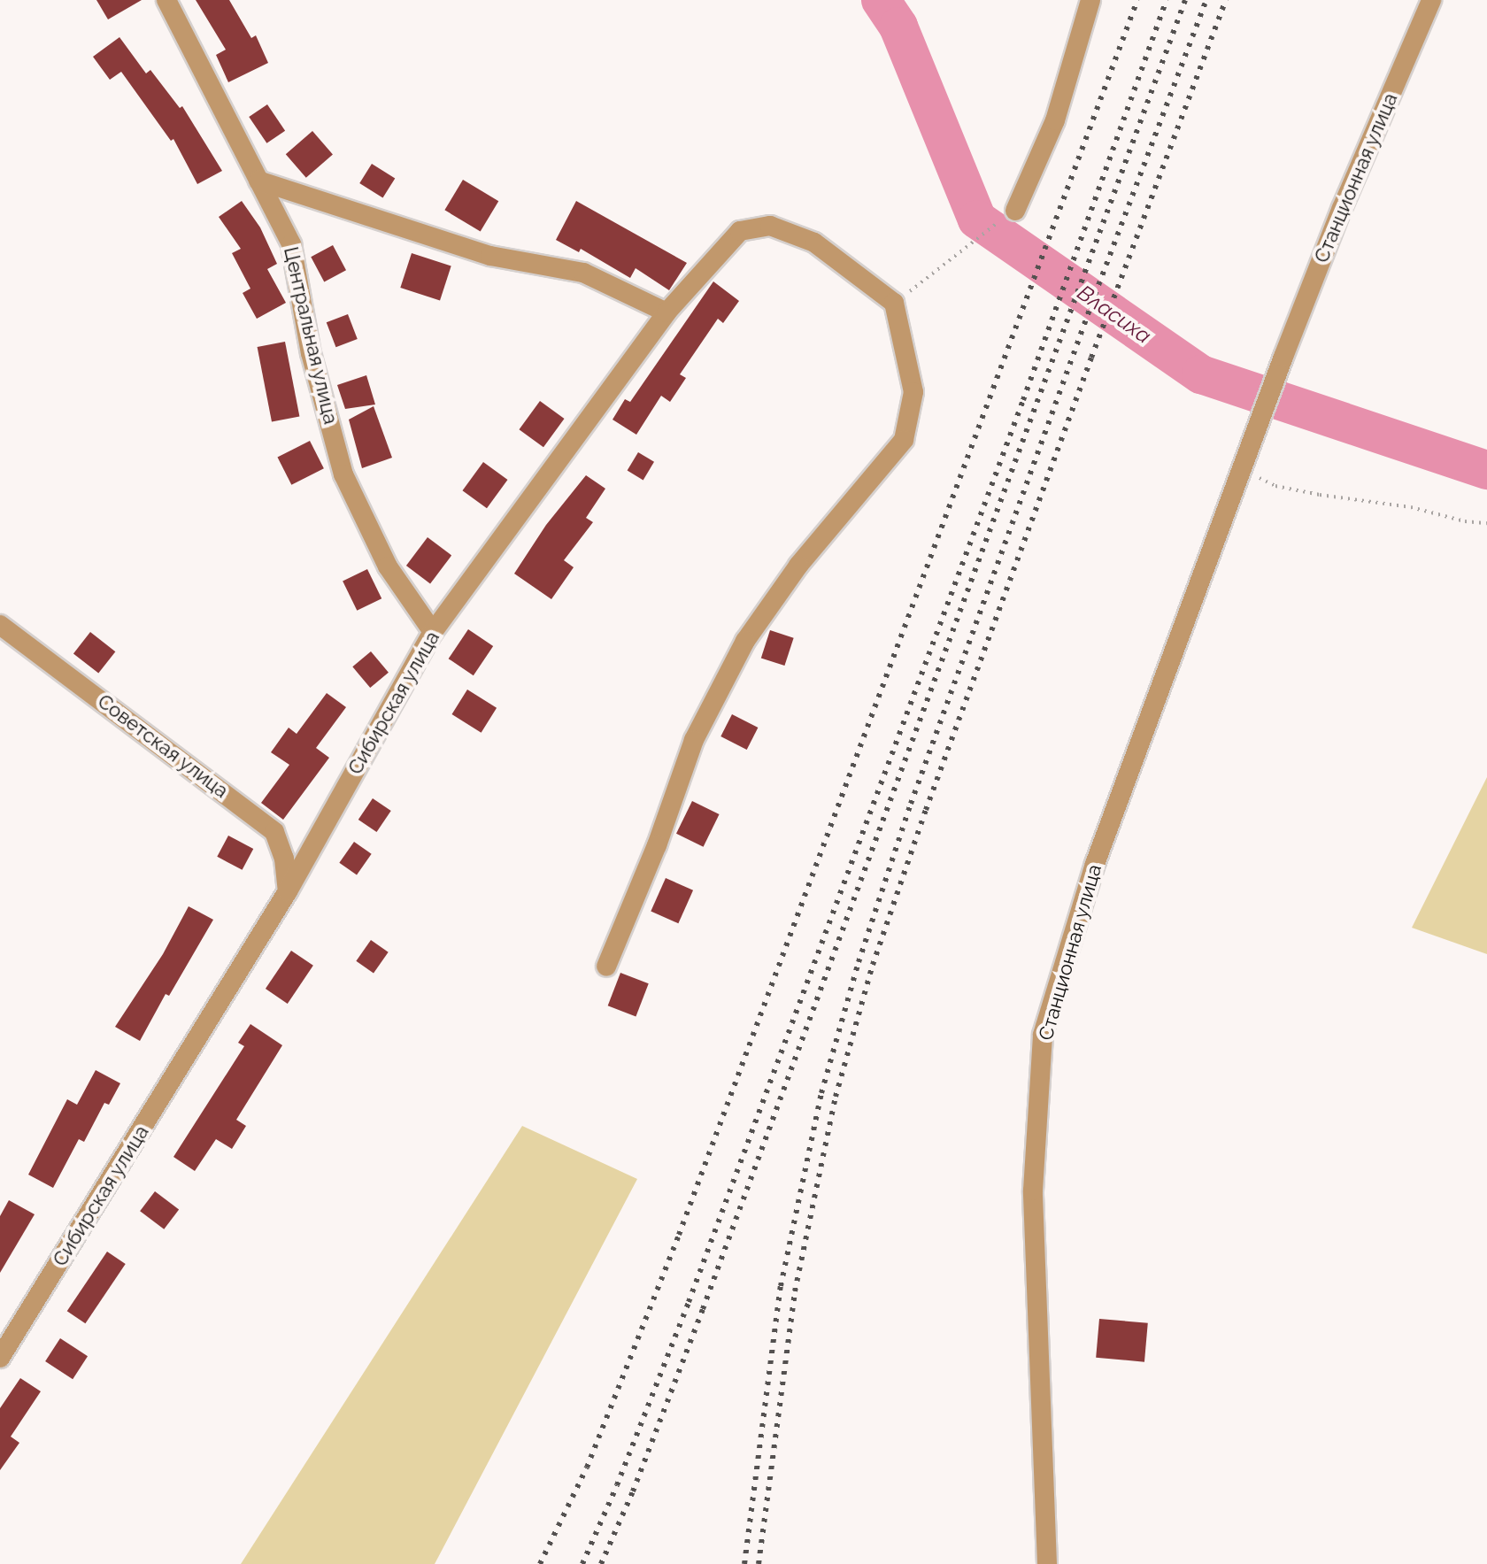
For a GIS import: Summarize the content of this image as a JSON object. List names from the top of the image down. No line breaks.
{"streets":{"street":["Станционная улица","Центральная улица","Сибирская улица","Советская улица"]},"crossings":[["Центральная улица","Сибирская улица"],["Сибирская улица","Советская улица"]],"water":["Власиха"]}
